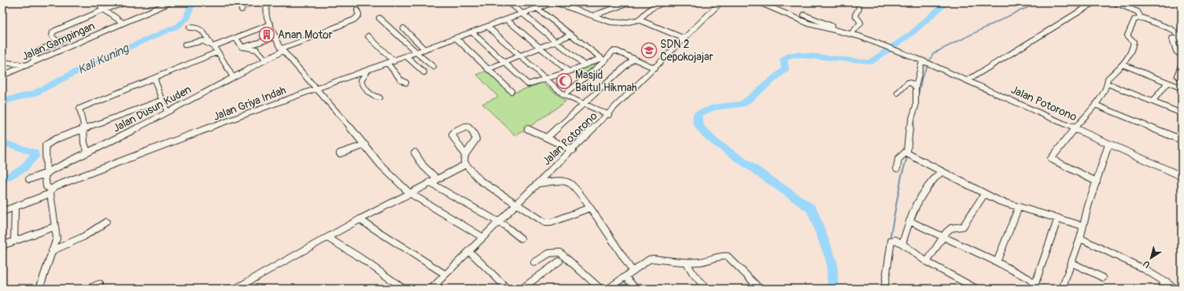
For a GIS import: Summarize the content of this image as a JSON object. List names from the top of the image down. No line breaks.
{"streets":{"street":["Jalan Gampingan","Jalan Griya Indah","Jalan Potorono","Jalan Dusun Kuden"]},"water":["Kali Kuning"],"places":{"building":["Anan Motor"],"school or university":["SDN 2 Cepokojajar"],"mosque":["Masjid Baitul Hikmah"]},"north":"bottom left"}
